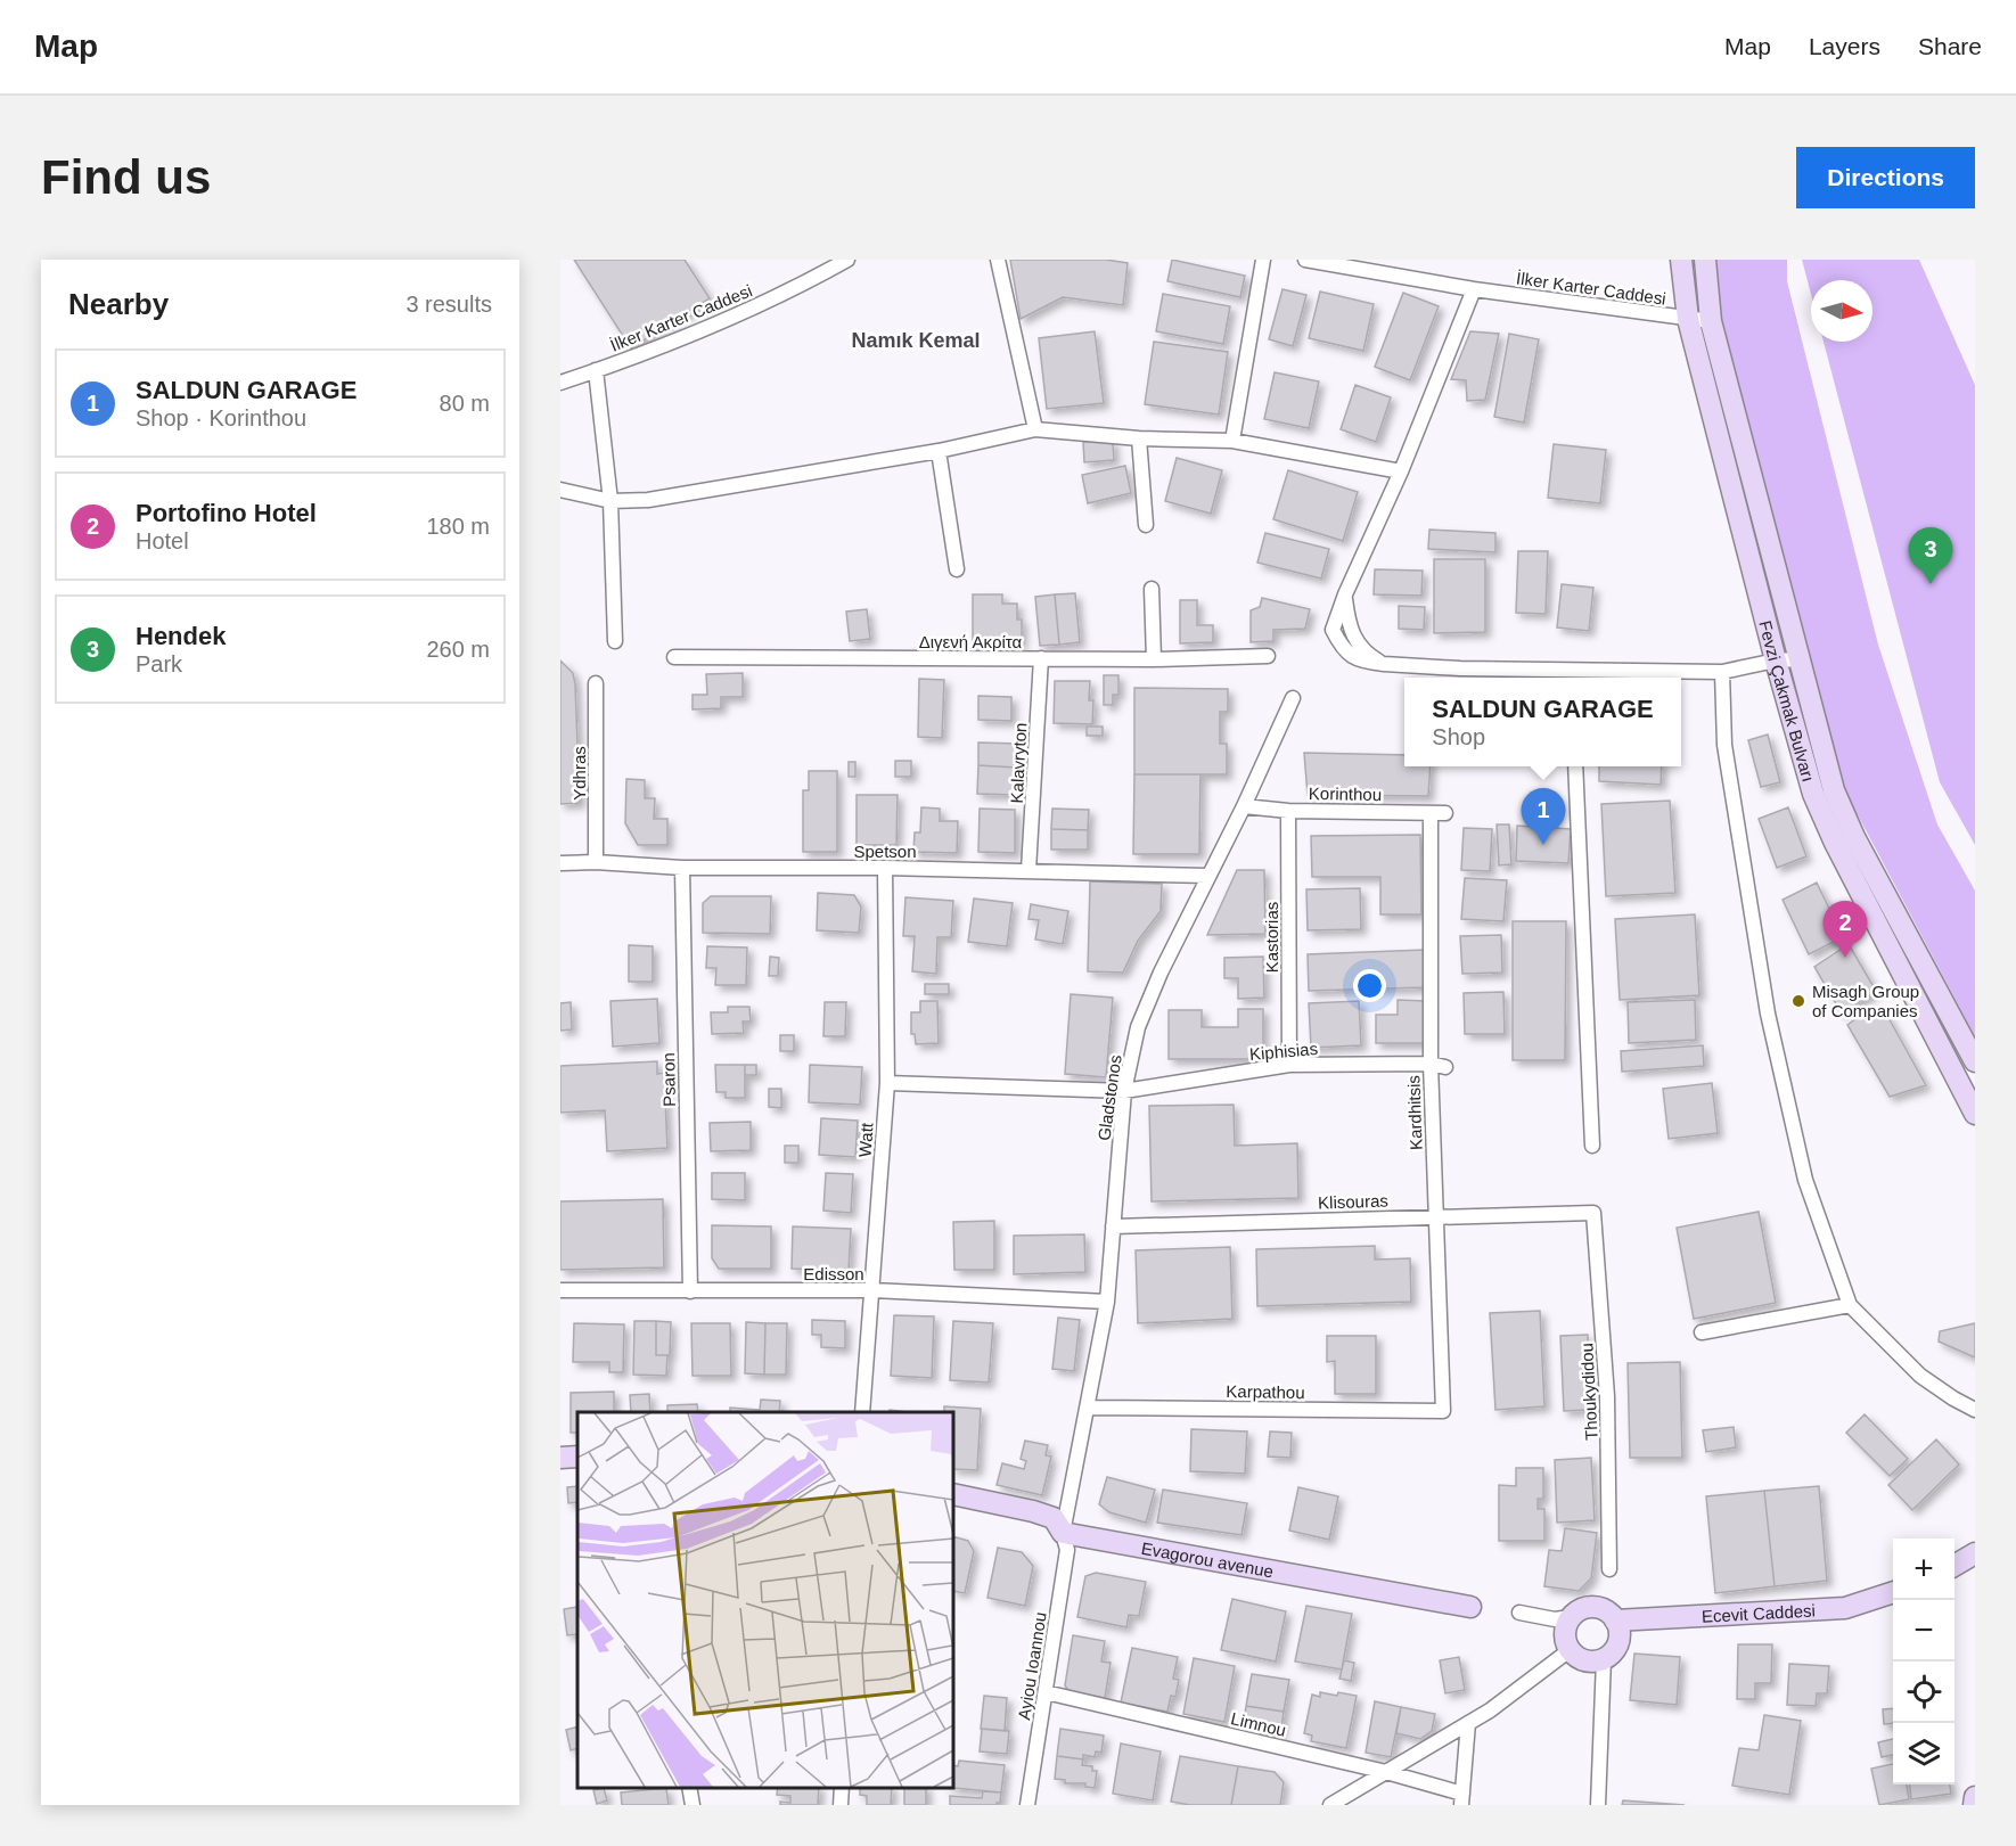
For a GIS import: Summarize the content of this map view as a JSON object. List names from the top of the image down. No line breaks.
{"streets":{"main road":["Fevzi Çakmak Bulvarı","Evagorou avenue","Ecevit Caddesi"],"street":["İlker Karter Caddesi","Διγενή Ακρίτα","Kalavryton","Ydhras","Korinthou","Spetson","Kastorias","Kiphisias","Psaron","Gladstonos","Kardhitsis","Watt","Klisouras","Edisson","Karpathou","Thoukydidou","Ayiou Ioannou","Limnou"]},"crossings":[["İlker Karter Caddesi","Fevzi Çakmak Bulvarı"],["Διγενή Ακρίτα","Kalavryton"],["Kalavryton","Spetson"],["Ydhras","Spetson"],["Korinthou","Kastorias"],["Korinthou","Gladstonos"],["Korinthou","Kardhitsis"],["Spetson","Psaron"],["Spetson","Gladstonos"],["Spetson","Watt"],["Kastorias","Kiphisias"],["Kiphisias","Gladstonos"],["Kiphisias","Kardhitsis"],["Kiphisias","Watt"],["Psaron","Edisson"],["Gladstonos","Klisouras"],["Gladstonos","Edisson"],["Gladstonos","Karpathou"],["Gladstonos","Evagorou avenue"],["Gladstonos","Ayiou Ioannou"],["Kardhitsis","Klisouras"],["Kardhitsis","Karpathou"],["Watt","Edisson"],["Klisouras","Thoukydidou"],["Evagorou avenue","Ayiou Ioannou"],["Ayiou Ioannou","Limnou"]],"districts":["Namık Kemal"],"places":["Misagh Group of Companies"],"north":"right","page":{"header":"Map","nav":["Map","Layers","Share"],"buttons":"Directions","title":"Find us","heading":["Nearby","3 results"],"list":[{"mark":"1","name":"SALDUN GARAGE","note":"Shop · Korinthou","value":"80 m"},{"mark":"2","name":"Portofino Hotel","note":"Hotel","value":"180 m"},{"mark":"3","name":"Hendek","note":"Park","value":"260 m"}],"pins":["3","1","2"],"popup":["SALDUN GARAGE","Shop"],"map_buttons":["+","−"]}}
